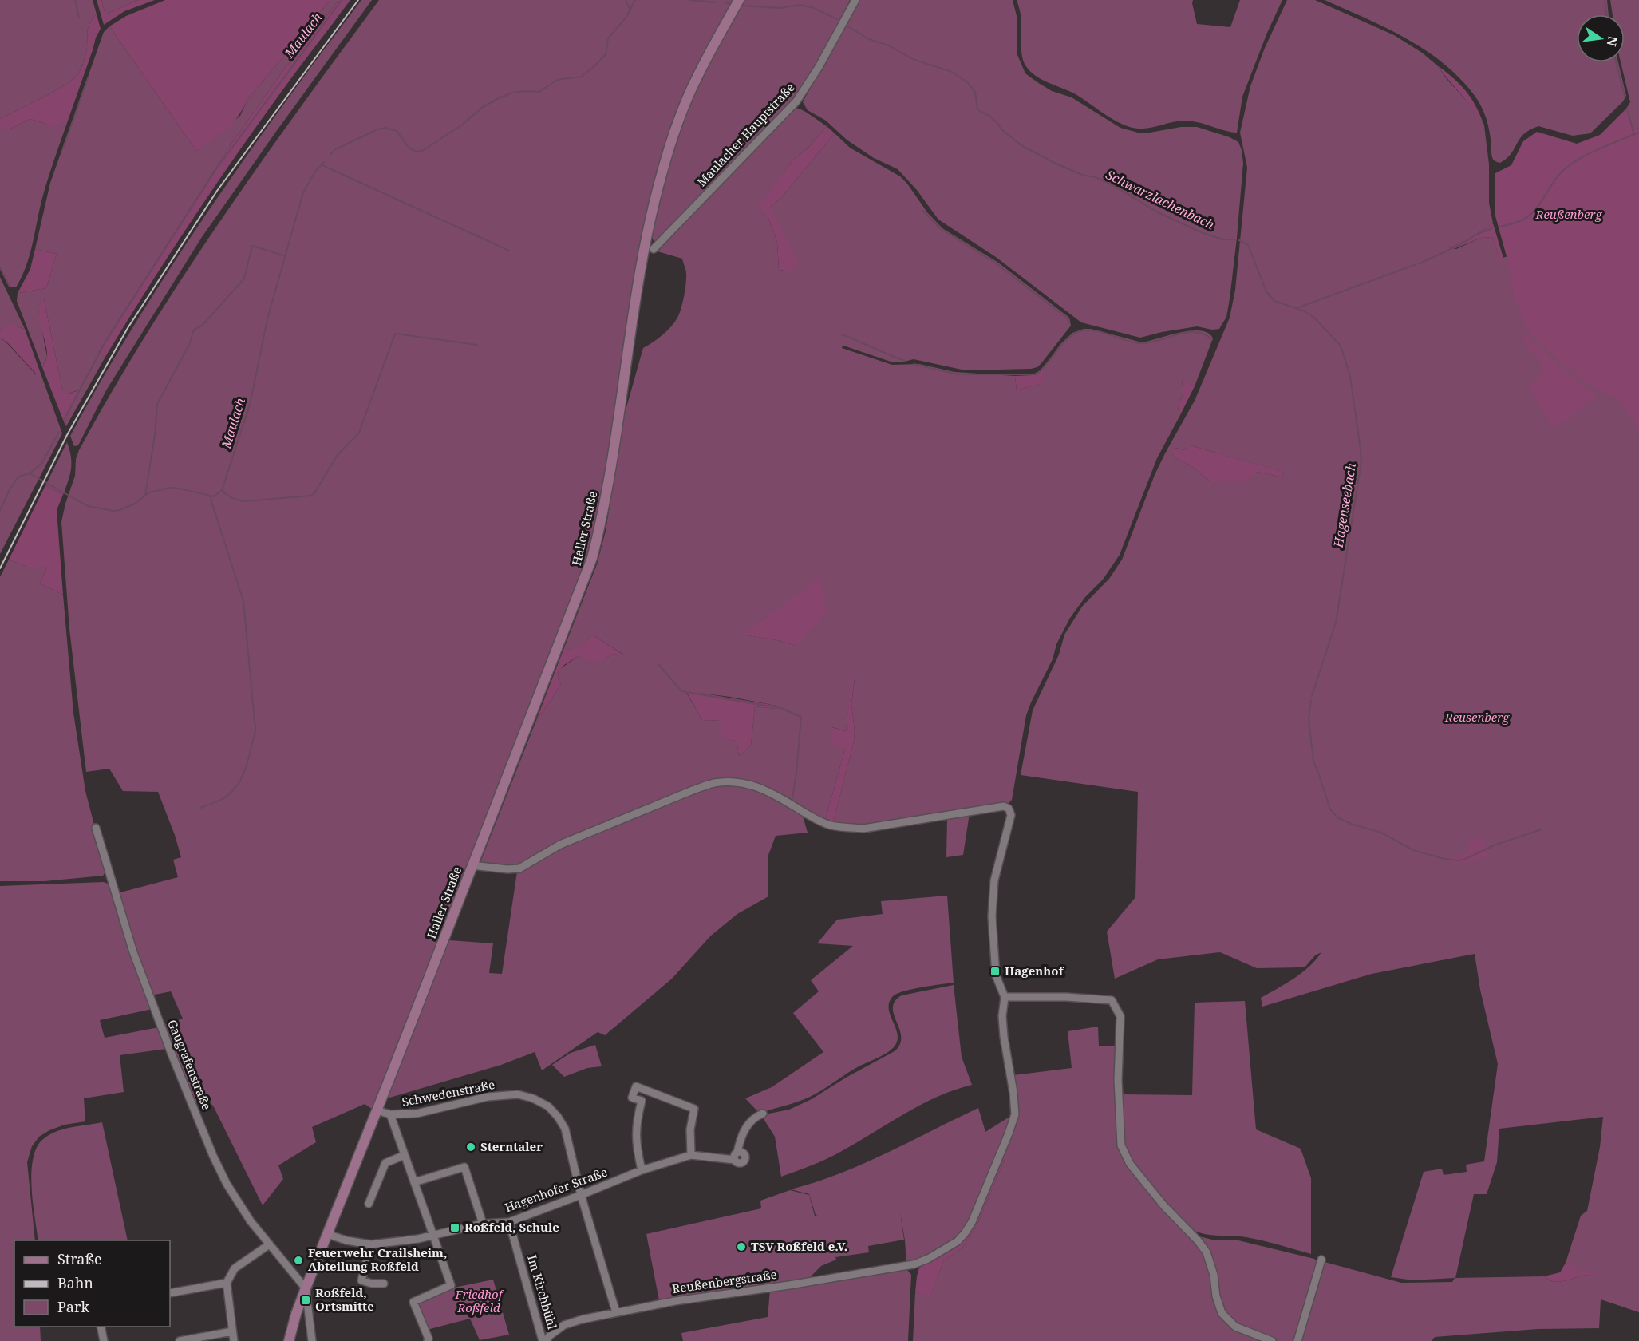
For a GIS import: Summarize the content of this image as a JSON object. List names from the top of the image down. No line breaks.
{"streets":{"main road":["Haller Straße"],"street":["Maulacher Hauptstraße","Gaugrafenstraße","Schwedenstraße","Hagenhofer Straße","Reußenbergstraße","Im Kirchbühl"]},"crossings":[["Haller Straße","Gaugrafenstraße"],["Haller Straße","Schwedenstraße"],["Haller Straße","Hagenhofer Straße"],["Schwedenstraße","Hagenhofer Straße"],["Schwedenstraße","Reußenbergstraße"],["Hagenhofer Straße","Im Kirchbühl"],["Reußenbergstraße","Im Kirchbühl"]],"water":["Maulach","Schwarzlachenbach","Hagenseebach"],"parks":["Reußenberg","Reusenberg","Friedhof Roßfeld"],"places":{"transit":["Hagenhof","Roßfeld, Schule","Roßfeld, Ortsmitte"],"other":["Sterntaler","TSV Roßfeld e.V.","Feuerwehr Crailsheim, Abteilung Roßfeld"]},"legend":["Straße","Bahn","Park"],"north":"right"}
